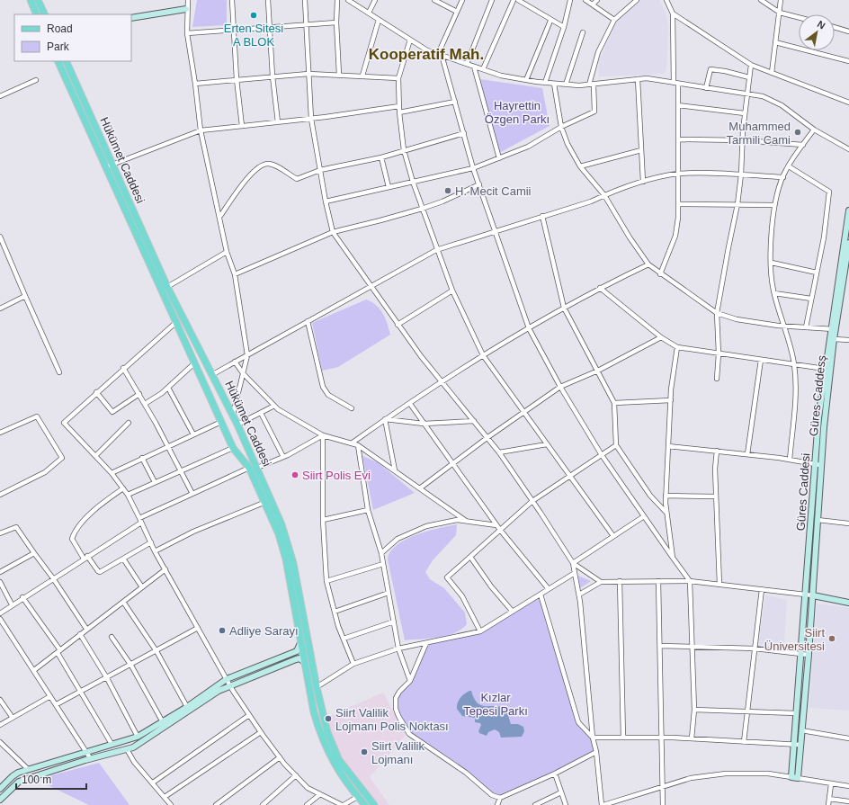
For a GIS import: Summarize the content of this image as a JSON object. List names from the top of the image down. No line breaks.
{"streets":{"main road":["Hükümet Caddesi"],"street":["Güres Caddesş","Güres Caddesi"]},"crossings":[["Güres Caddesş","Güres Caddesi"]],"districts":["Kooperatif Mah."],"parks":["Hayrettin Özgen Parkı","Kızlar Tepesi Parkı"],"places":["Erten Sitesi A BLOK","Muhammed Tarmili Cami","H. Mecit Camii","Siirt Polis Evi","Adliye Sarayı","Siirt Üniversitesi","Siirt Valilik Lojmanı Polis Noktası","Siirt Valilik Lojmanı"],"legend":["Road","Park"],"scale_bar":"100 m","north":"top right"}
